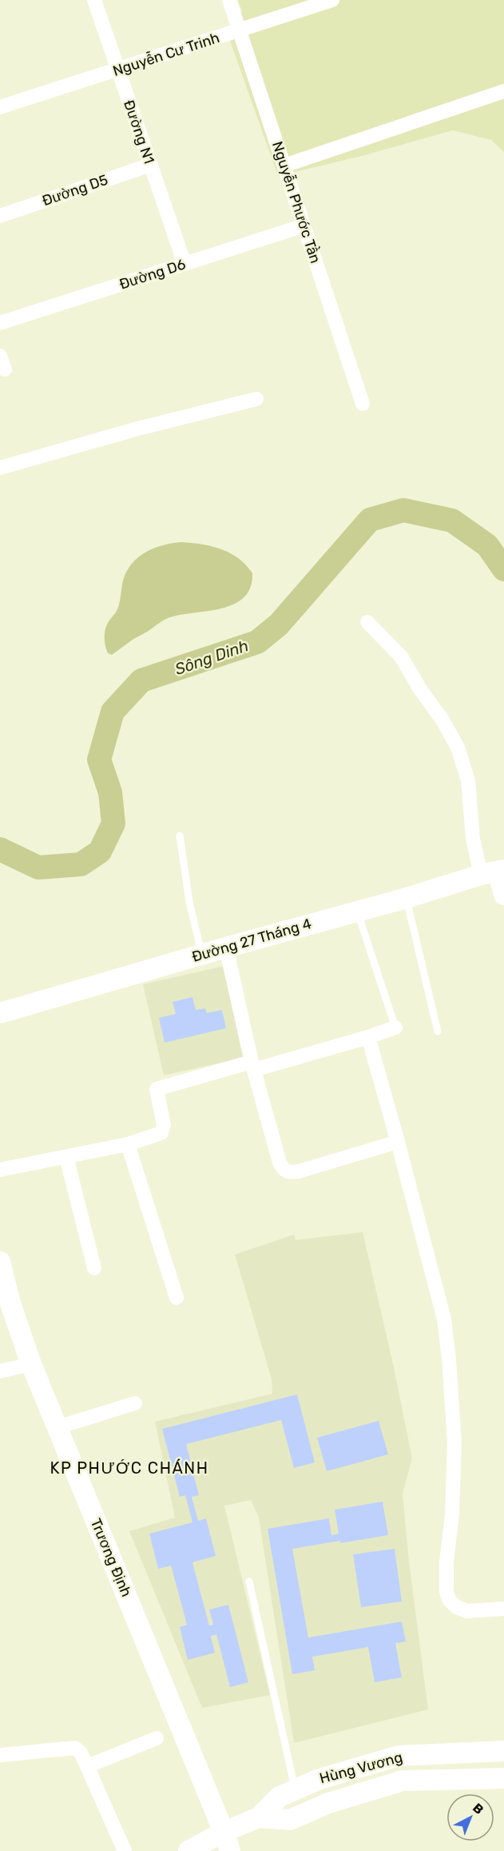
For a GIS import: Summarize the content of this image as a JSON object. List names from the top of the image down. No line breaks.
{"streets":{"street":["Nguyễn Cư Trinh","Đường N1","Đường D5","Nguyễn Phước Tần","Đường D6","Đường 27 Tháng 4","Trương Định","Hùng Vương"]},"crossings":[["Nguyễn Cư Trinh","Đường N1"],["Nguyễn Cư Trinh","Nguyễn Phước Tần"],["Đường N1","Đường D5"],["Đường N1","Đường D6"],["Nguyễn Phước Tần","Đường D6"],["Trương Định","Hùng Vương"]],"districts":["KP PHƯỚC CHÁNH"],"water":["Sông Dinh"],"north":"top right"}
